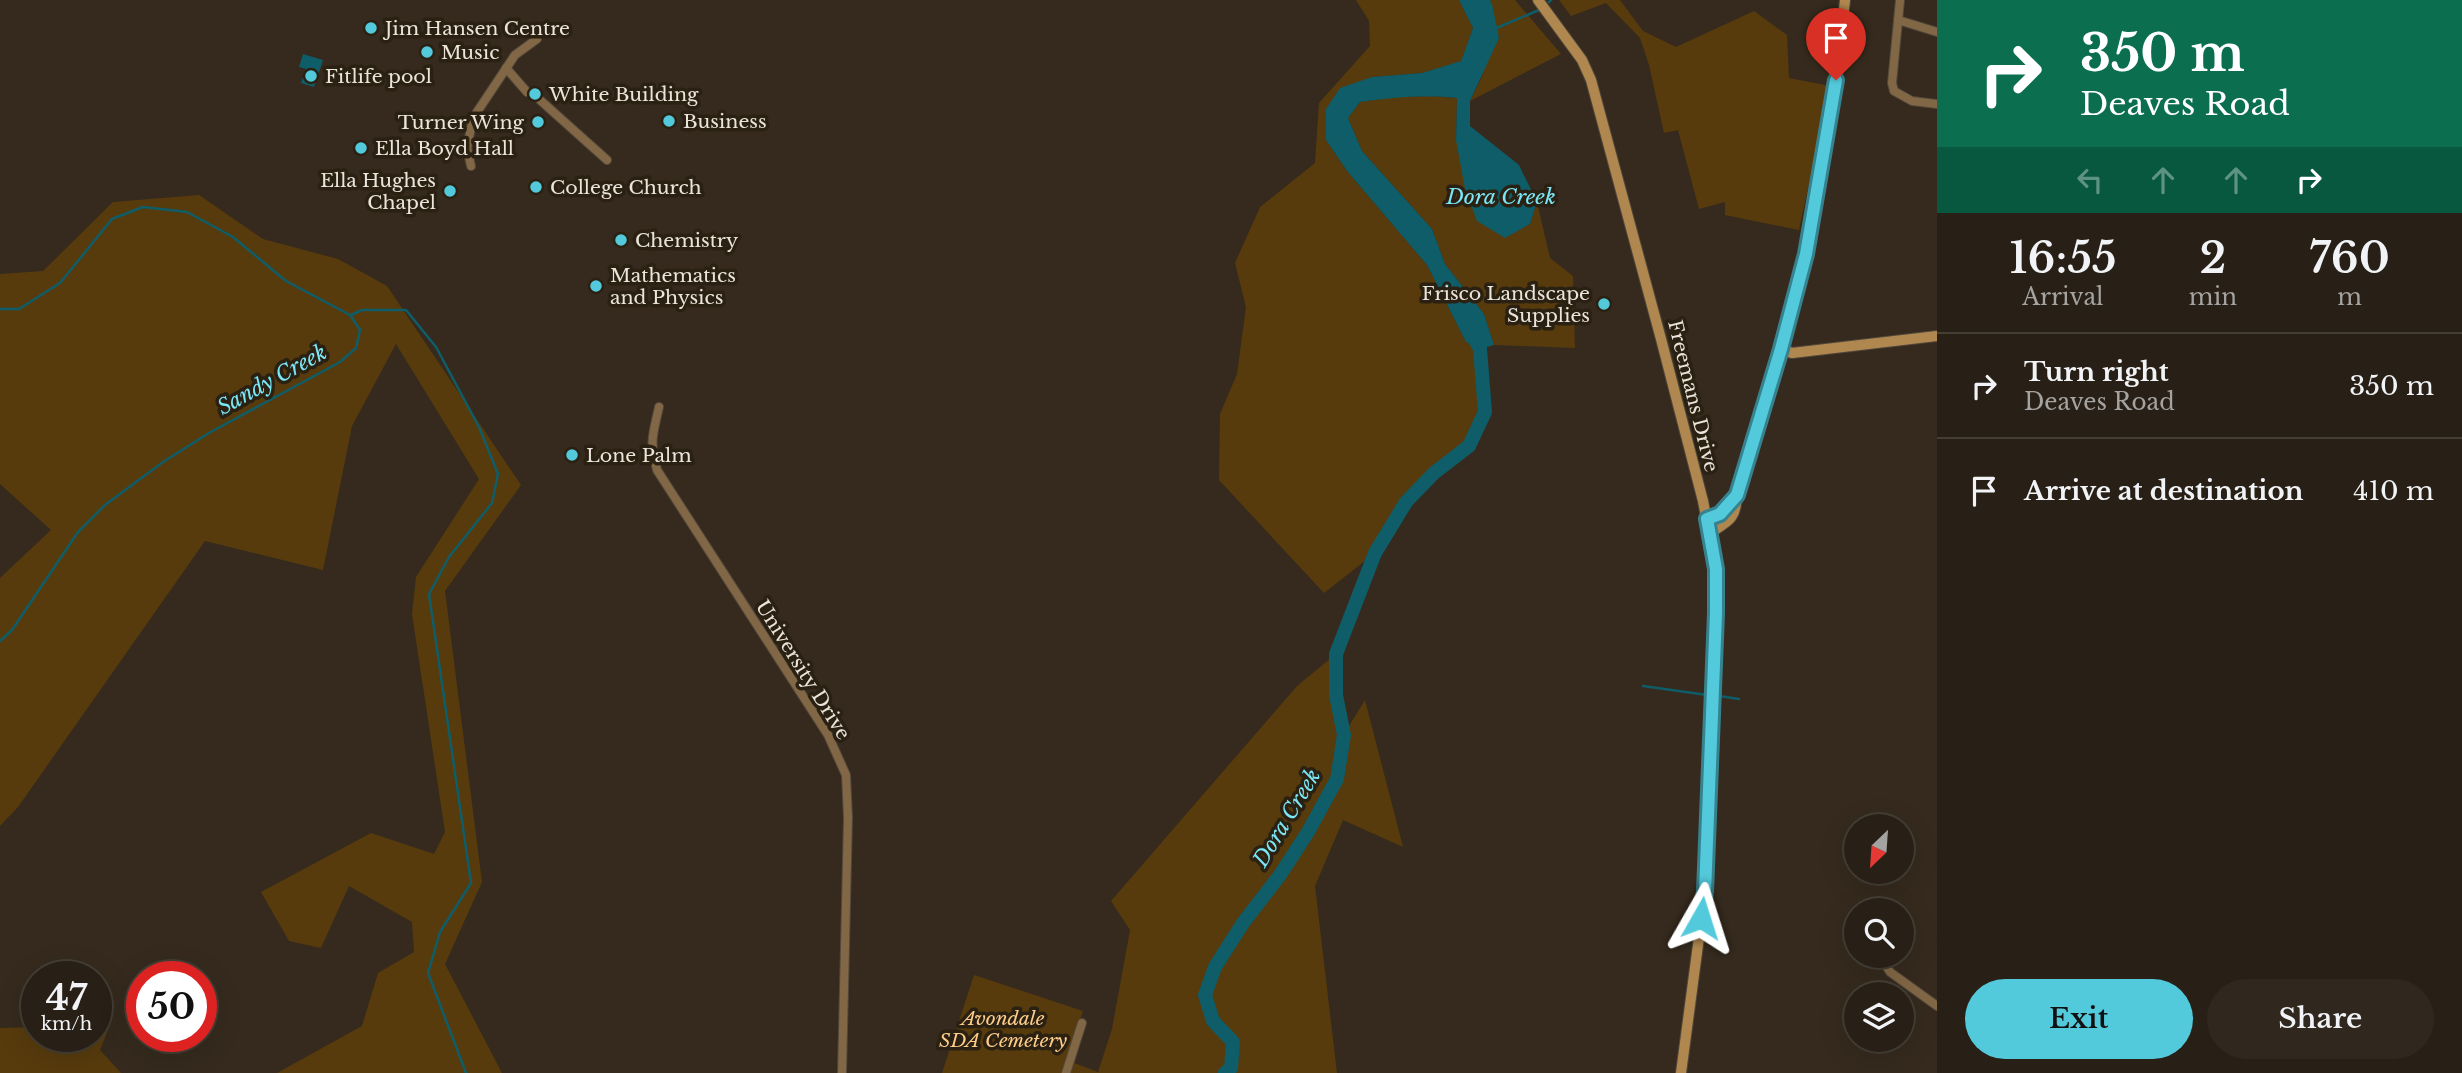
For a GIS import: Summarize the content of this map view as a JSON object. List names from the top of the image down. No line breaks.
{"streets":{"main road":["Freemans Drive"],"street":["University Drive"]},"water":["Dora Creek","Sandy Creek"],"parks":["Avondale SDA Cemetery"],"places":["Jim Hansen Centre","Music","Fitlife pool","White Building","Business","Turner Wing","Ella Boyd Hall","College Church","Ella Hughes Chapel","Chemistry","Mathematics and Physics","Frisco Landscape Supplies","Lone Palm"],"north":"bottom left","page":{"turn":["350 m","Deaves Road"],"eta":["16:55","Arrival","2","min","760","m"],"list":[{"name":"Turn right","note":"Deaves Road","value":"350 m"},{"name":"Arrive at destination","value":"410 m"}],"speed":"47 km/h","limit":"50","buttons":["Exit","Share"]}}
